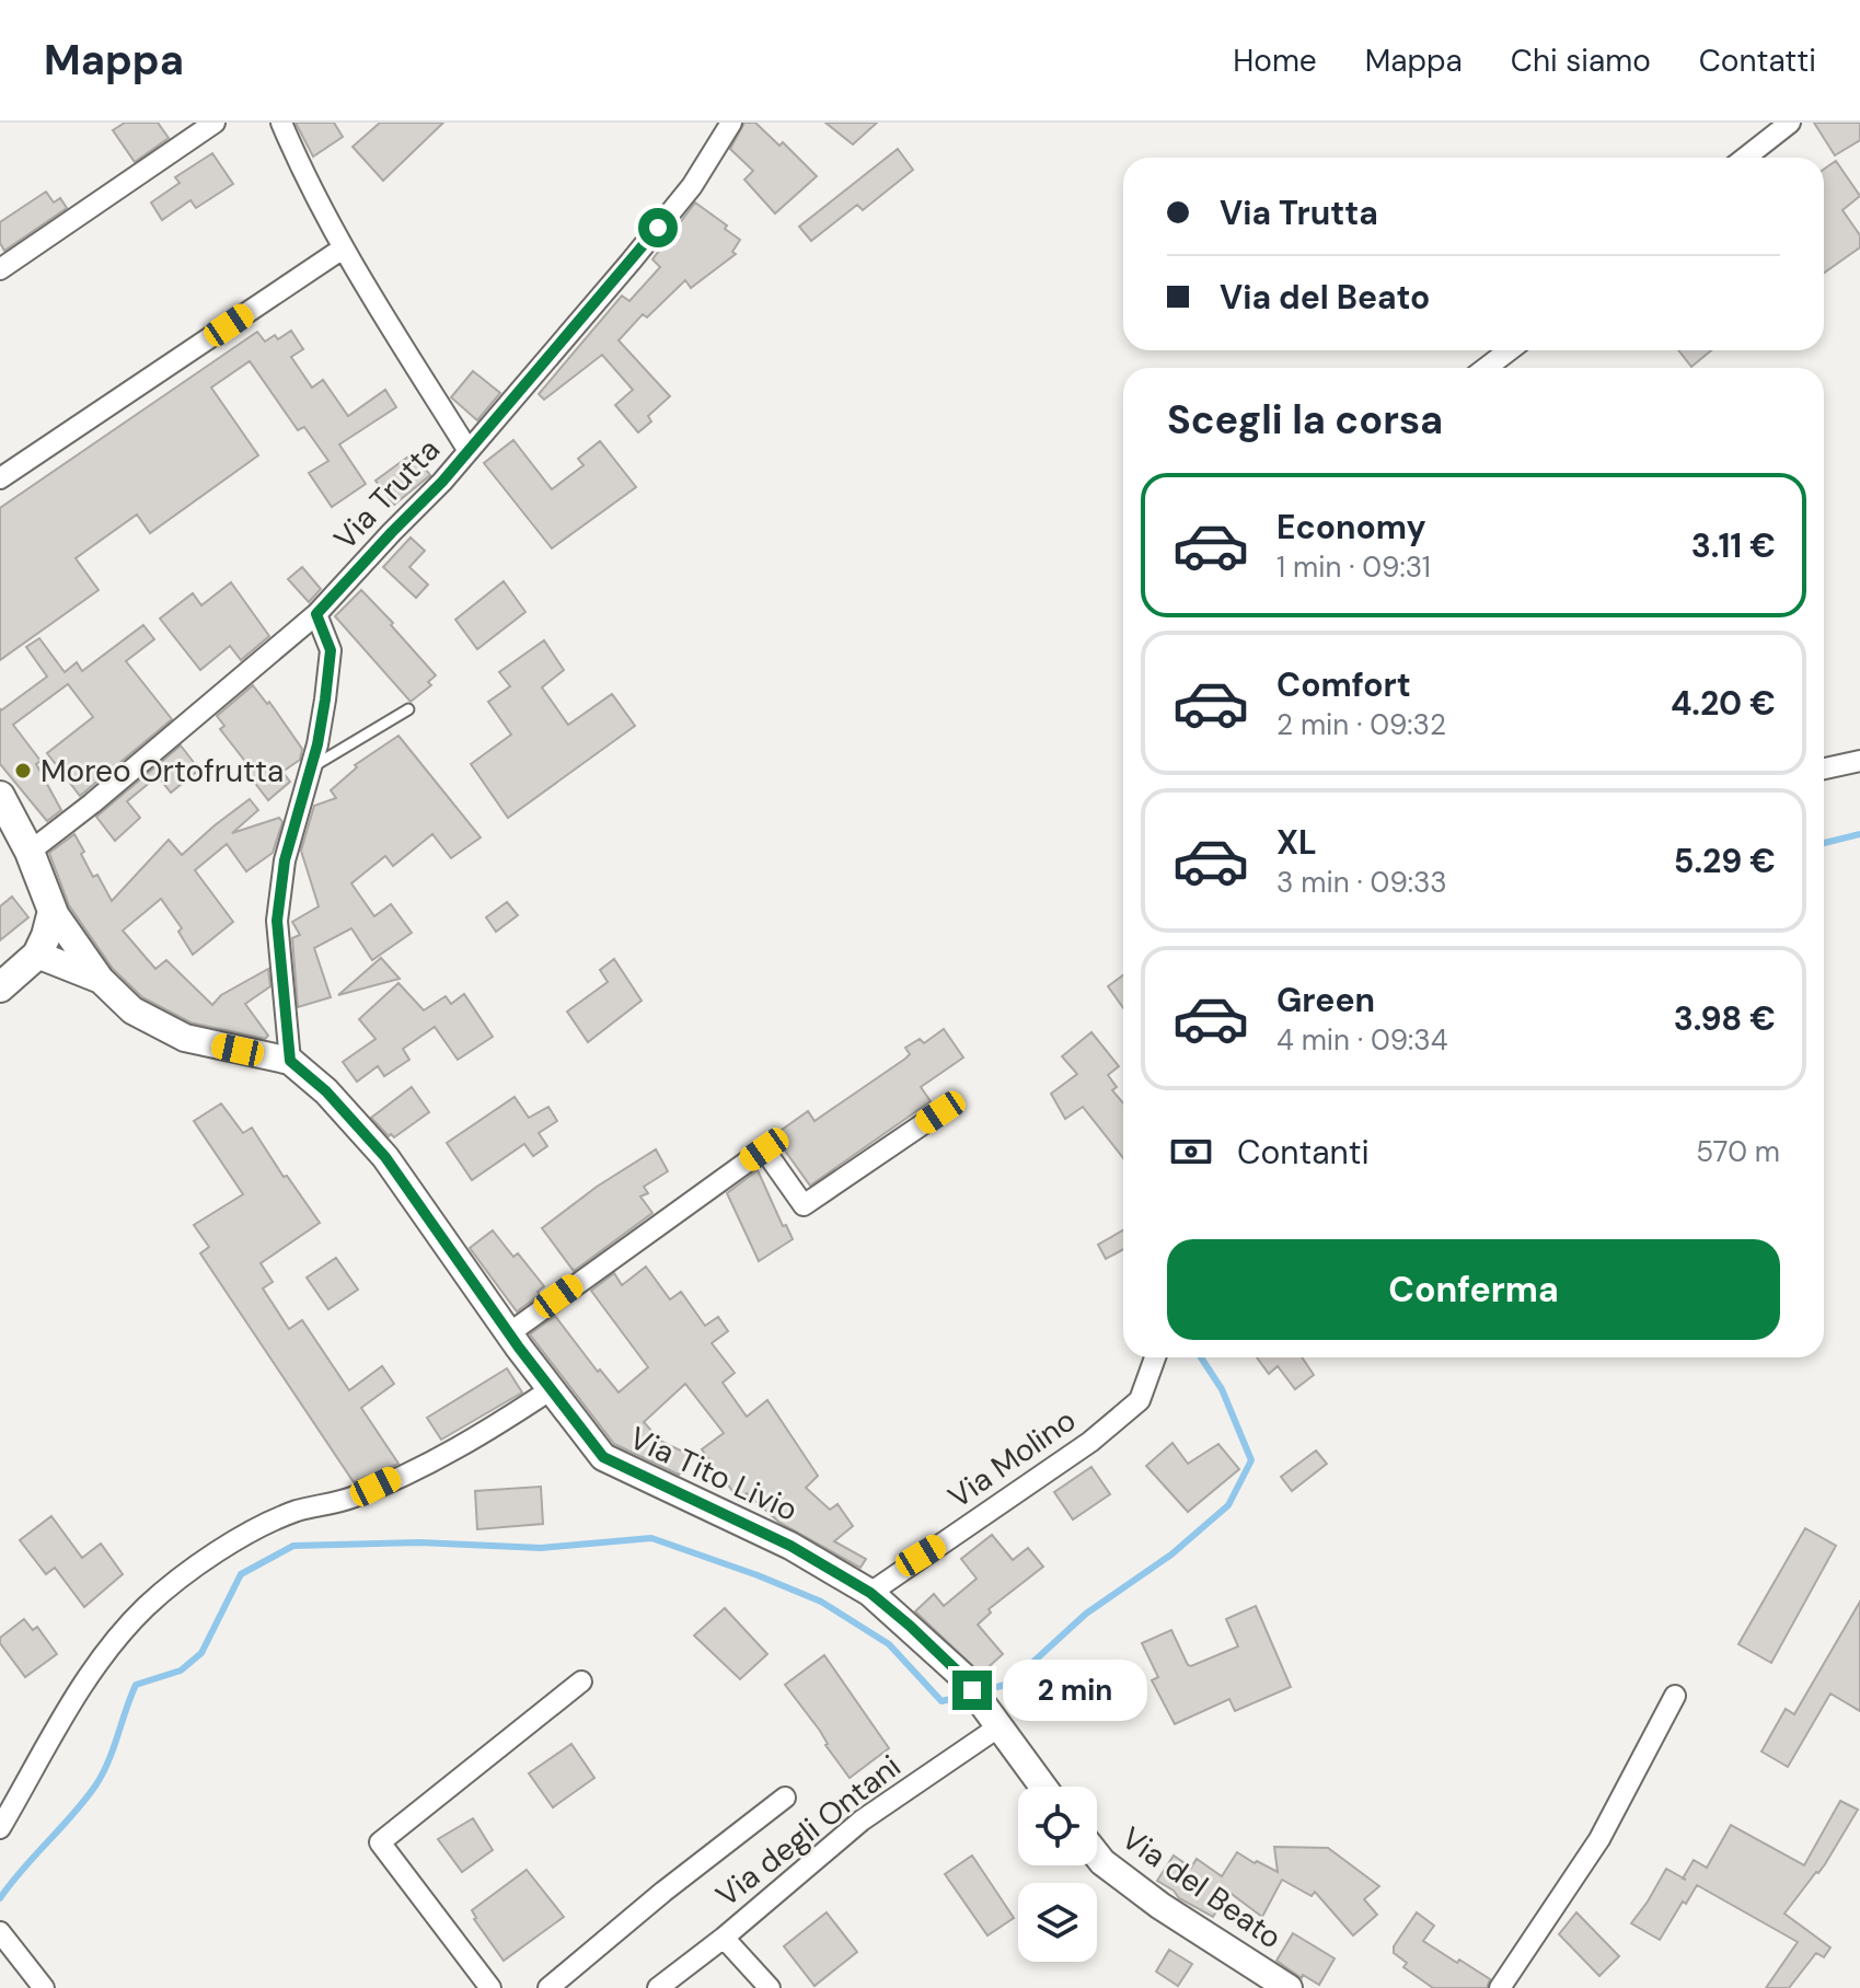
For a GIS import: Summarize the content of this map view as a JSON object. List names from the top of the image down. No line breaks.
{"streets":{"street":["Via Trutta","Via Molino","Via Tito Livio","Via degli Ontani","Via del Beato"]},"crossings":[["Via Molino","Via Tito Livio"]],"places":["Moreo Ortofrutta"],"page":{"header":"Mappa","nav":["Home","Mappa","Chi siamo","Contatti"],"banner":["Via Trutta","Via del Beato"],"heading":"Scegli la corsa","list":[{"name":"Economy","note":"1 min · 09:31","value":"3.11 €"},{"name":"Comfort","note":"2 min · 09:32","value":"4.20 €"},{"name":"XL","note":"3 min · 09:33","value":"5.29 €"},{"name":"Green","note":"4 min · 09:34","value":"3.98 €"}],"pay":["Contanti","570 m"],"buttons":"Conferma","bubble":"2 min"}}
